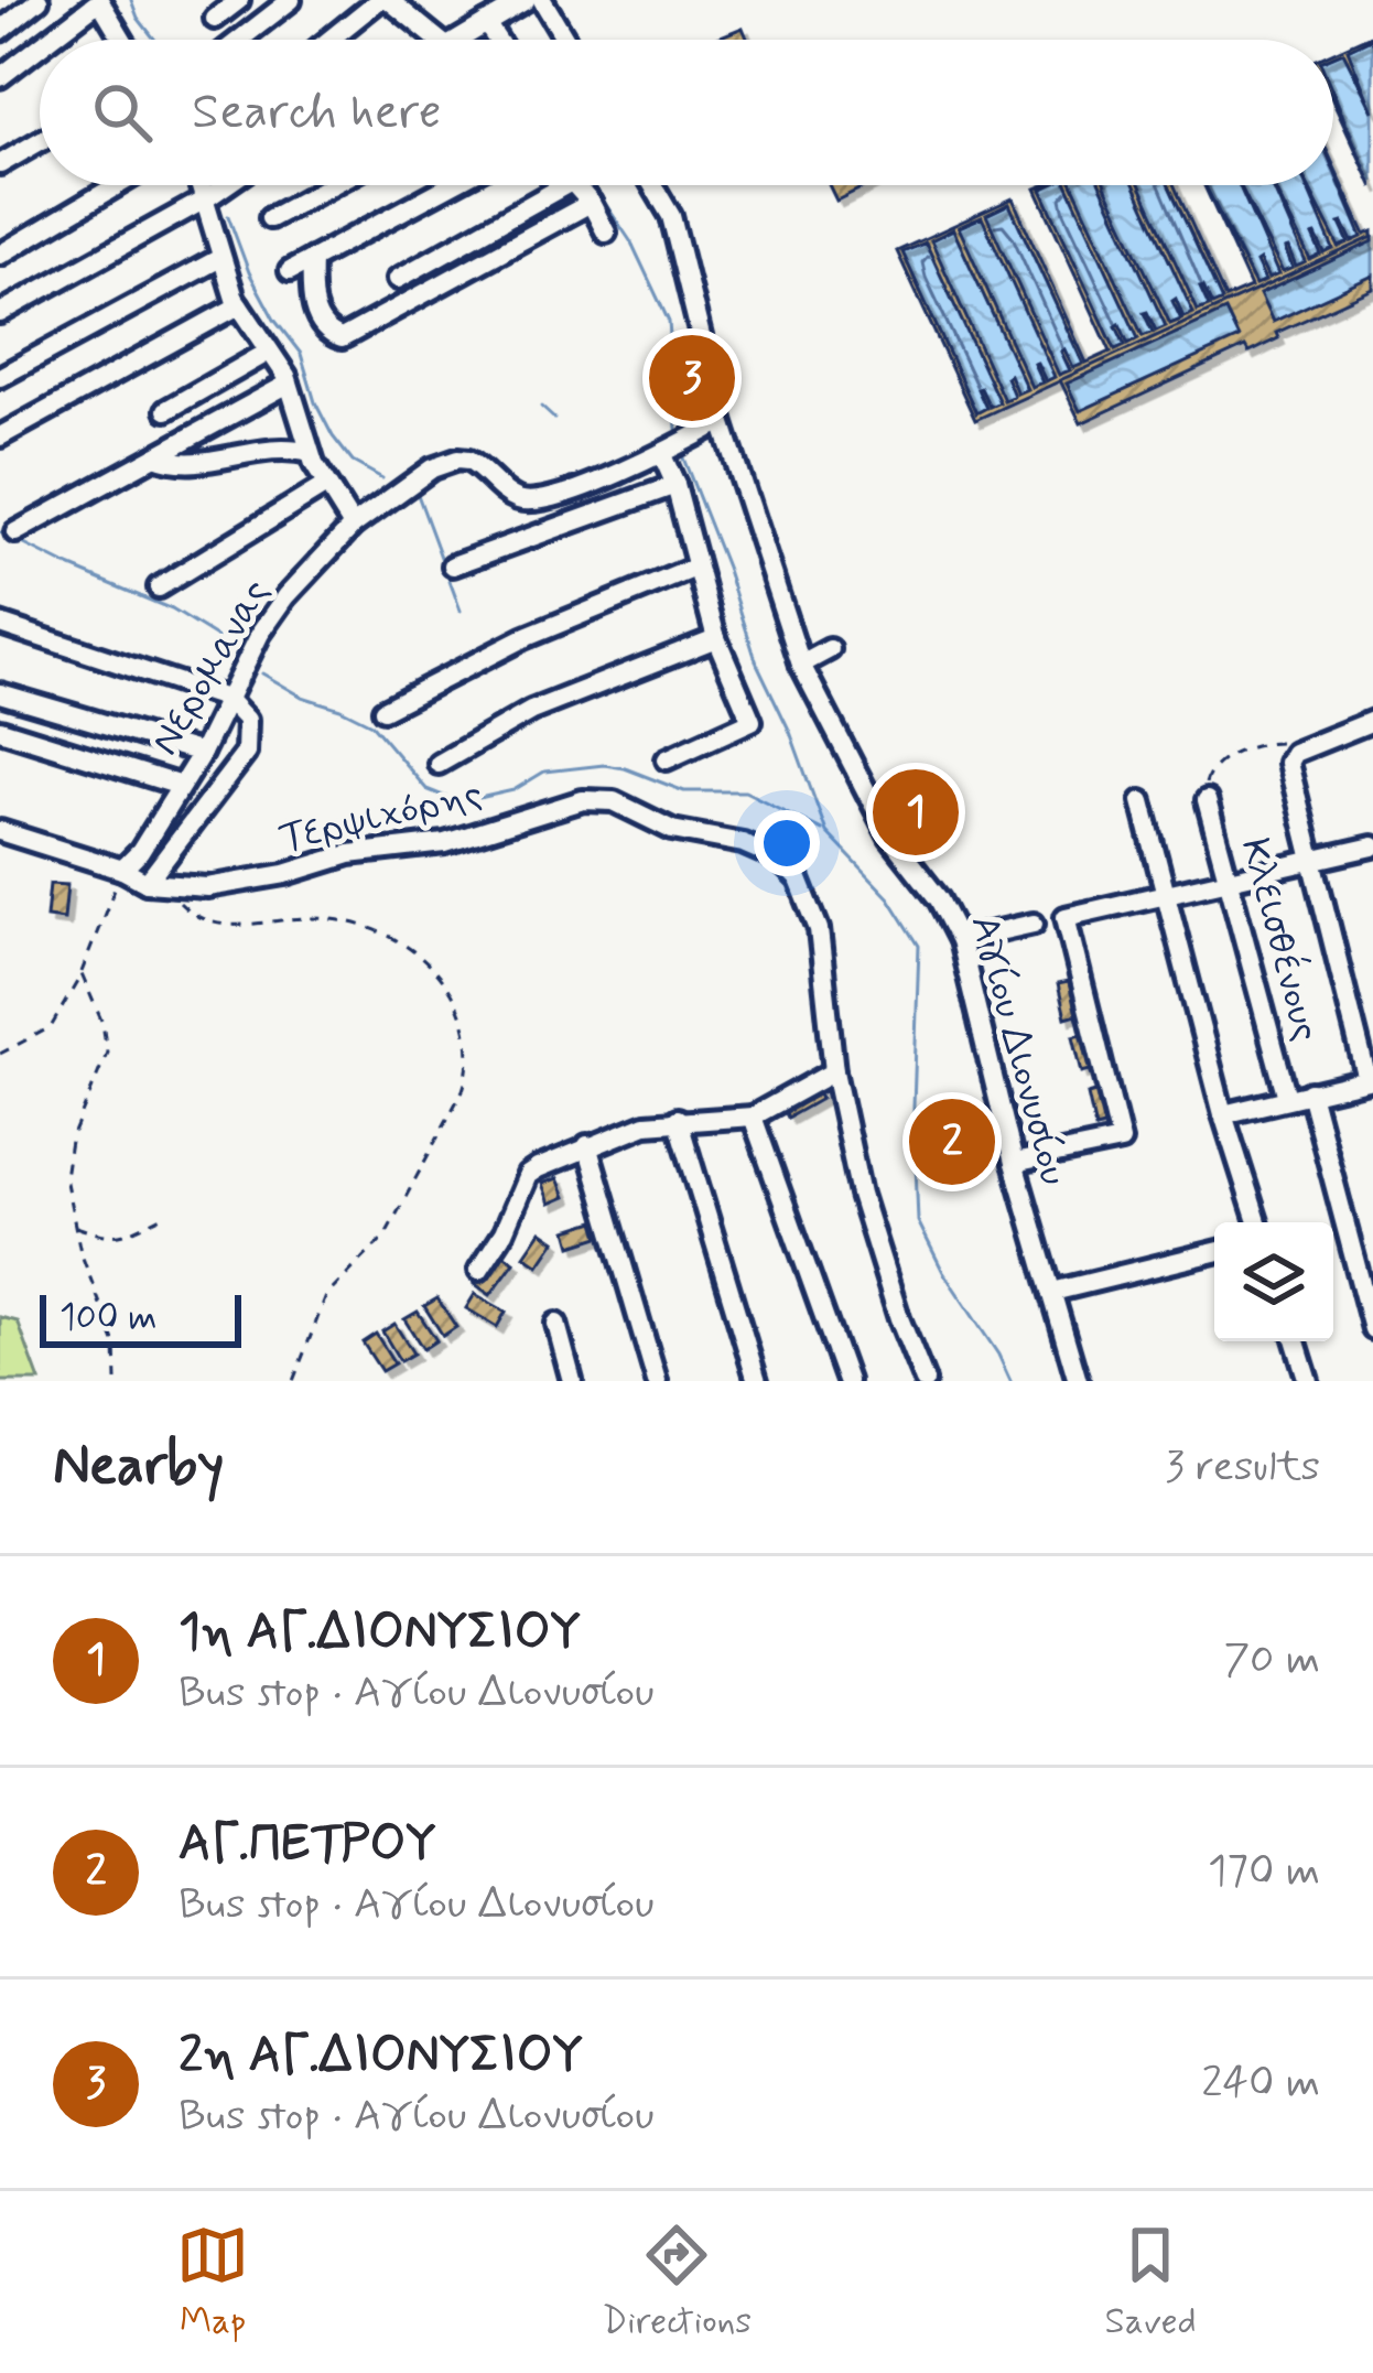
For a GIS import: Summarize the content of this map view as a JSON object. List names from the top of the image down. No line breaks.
{"streets":{"street":["Νερομανας","Τερψιχόρης","Κλεισθένους","Αγίου Διονυσίου"]},"crossings":[["Νερομανας","Αγίου Διονυσίου"]],"scale_bar":"100 m","page":{"search":"Search here","pins":["3","1","2"],"scale":"100 m","heading":["Nearby","3 results"],"list":[{"mark":"1","name":"1η ΑΓ.ΔΙΟΝΥΣΙΟΥ","note":"Bus stop · Αγίου Διονυσίου","value":"70 m"},{"mark":"2","name":"ΑΓ.ΠΕΤΡΟΥ","note":"Bus stop · Αγίου Διονυσίου","value":"170 m"},{"mark":"3","name":"2η ΑΓ.ΔΙΟΝΥΣΙΟΥ","note":"Bus stop · Αγίου Διονυσίου","value":"240 m"}],"nav":["Map","Directions","Saved"]}}
